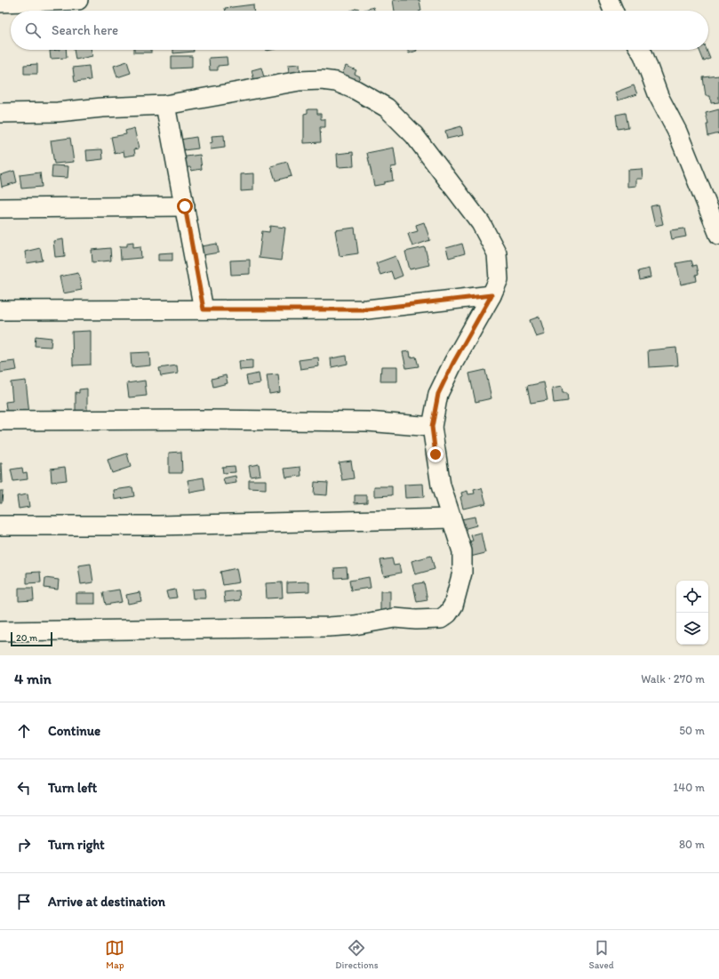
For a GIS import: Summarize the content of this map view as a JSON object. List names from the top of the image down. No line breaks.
{"scale_bar":"20 m","page":{"search":"Search here","scale":"20 m","heading":["4 min","Walk · 270 m"],"list":[["Continue","50 m"],["Turn left","140 m"],["Turn right","80 m"],"Arrive at destination"],"nav":["Map","Directions","Saved"]}}
